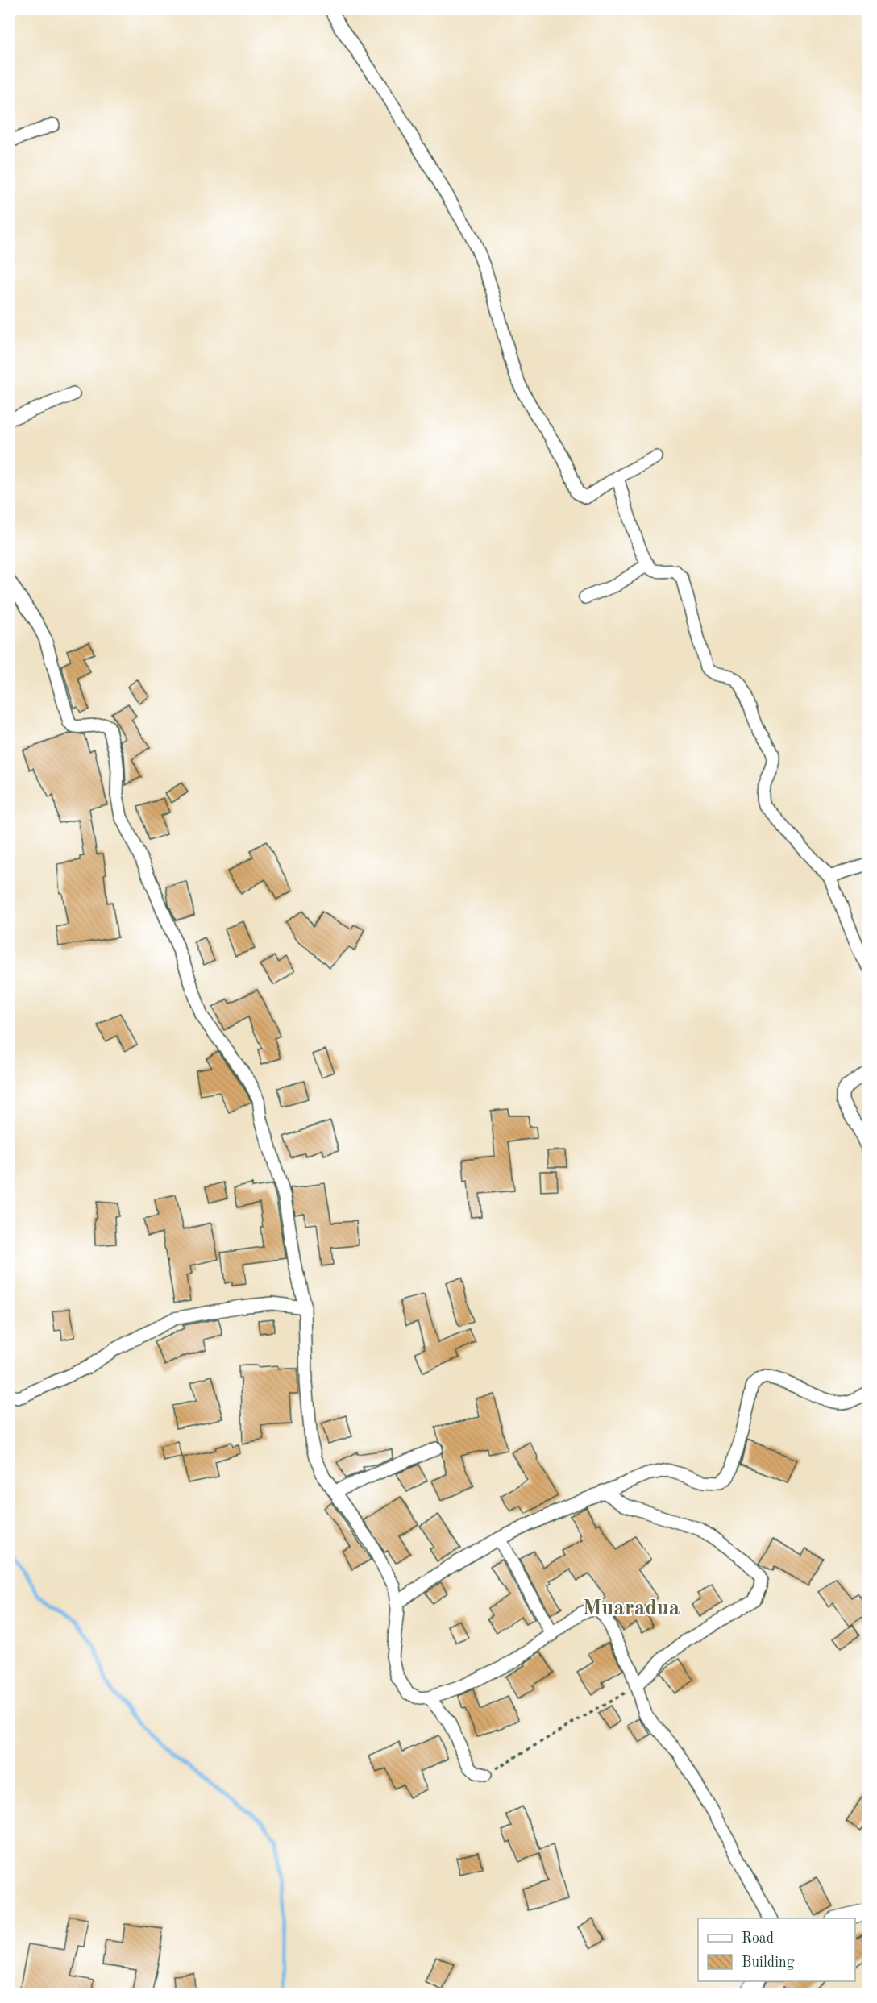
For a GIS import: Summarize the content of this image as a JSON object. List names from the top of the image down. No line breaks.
{"districts":["Muaradua"],"legend":["Road","Building"]}
